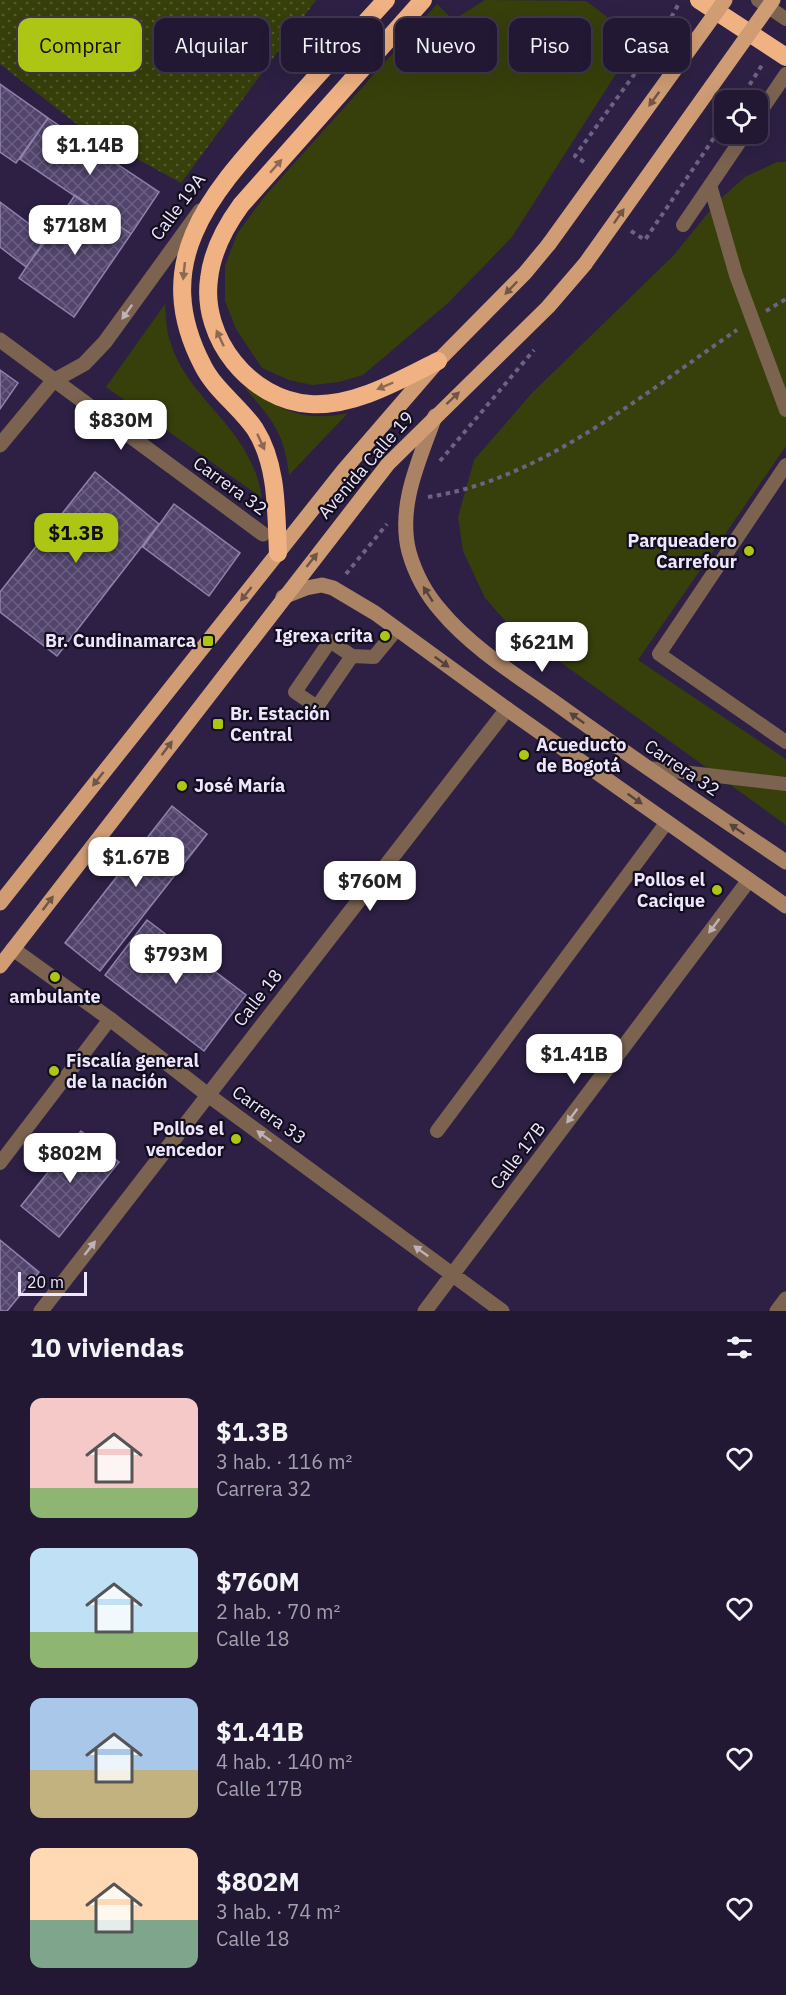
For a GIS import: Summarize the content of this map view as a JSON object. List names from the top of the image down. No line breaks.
{"streets":{"main road":["Avenida Calle 19"],"street":["Calle 19A","Carrera 32","Calle 18","Carrera 33","Calle 17B"]},"crossings":[["Calle 19A","Carrera 32"],["Avenida Calle 19","Carrera 32"],["Avenida Calle 19","Carrera 33"],["Calle 18","Carrera 33"],["Carrera 33","Calle 17B"]],"one_way":["Calle 19A","Calle 18","Carrera 33","Calle 17B"],"places":{"other":["Parqueadero Carrefour","Igrexa crita","Acueducto de Bogotá","José María","Pollos el Cacique","ambulante","Fiscalía general de la nación","Pollos el vencedor"],"transit":["Br. Cundinamarca","Br. Estación Central"]},"scale_bar":"20 m","page":{"chip":["Comprar","Alquilar","Filtros","Nuevo","Piso","Casa"],"price":["$1.14B","$718M","$830M","$1.3B","$621M","$1.67B","$760M","$793M","$1.41B","$802M"],"scale":"20 m","heading":"10 viviendas","list":[{"name":"$1.3B","note":"3 hab. · 116 m² · Carrera 32"},{"name":"$760M","note":"2 hab. · 70 m² · Calle 18"},{"name":"$1.41B","note":"4 hab. · 140 m² · Calle 17B"},{"name":"$802M","note":"3 hab. · 74 m² · Calle 18"}]}}
